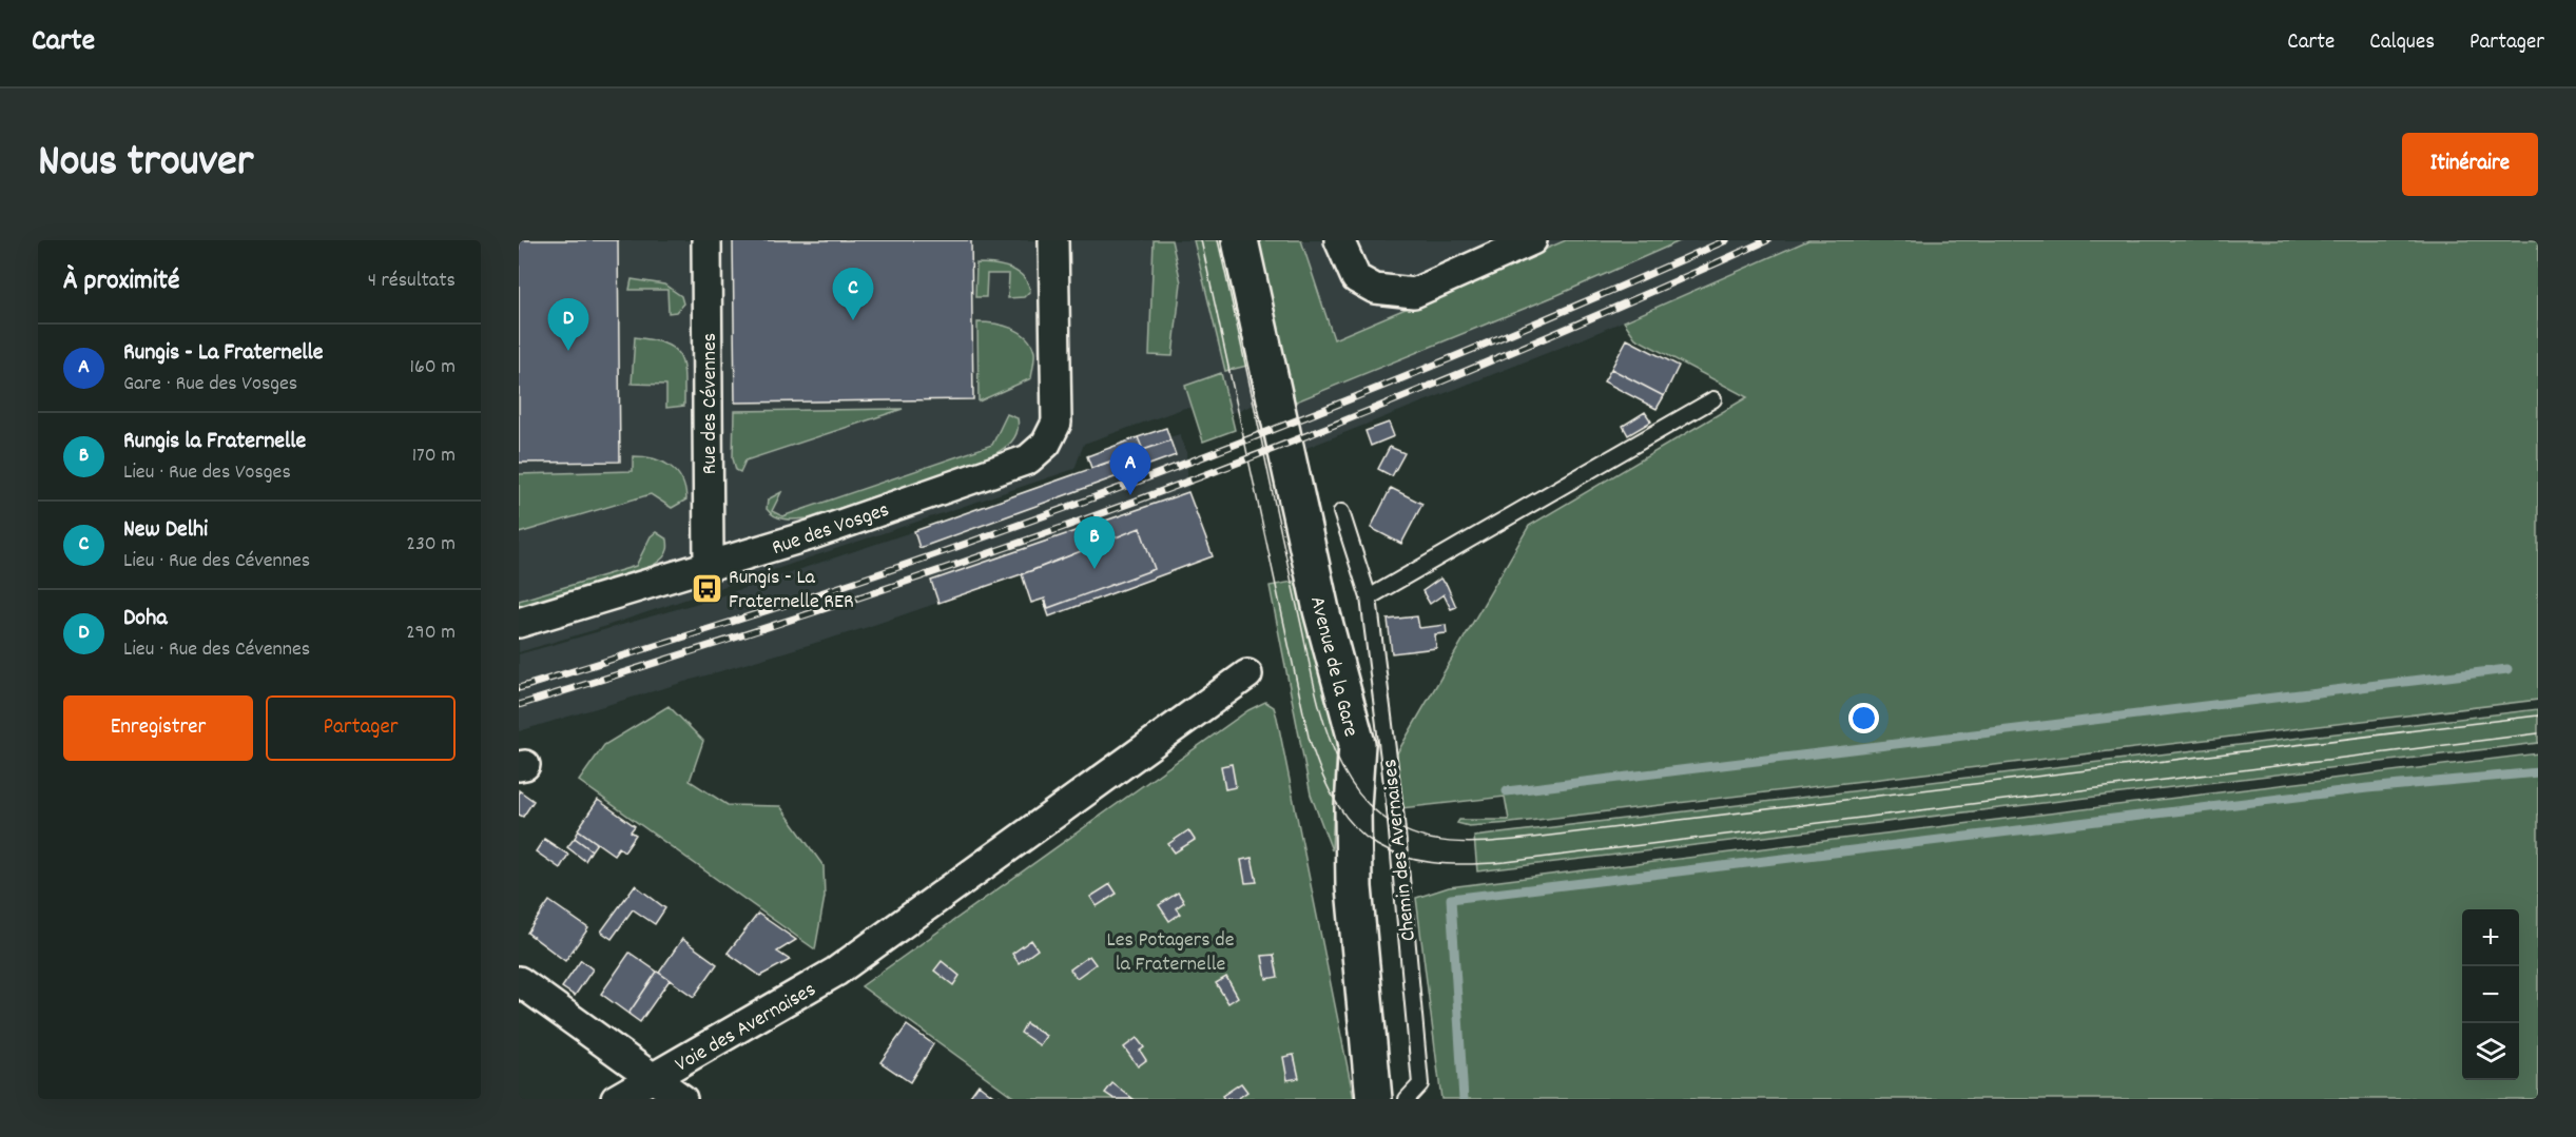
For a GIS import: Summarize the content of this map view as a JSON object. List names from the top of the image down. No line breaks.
{"streets":{"main road":["Avenue de la Gare"],"street":["Rue des Cévennes","Rue des Vosges","Voie des Avernaises"],"lane":["Chemin des Avernaises"]},"crossings":[["Rue des Cévennes","Rue des Vosges"]],"parks":["Les Potagers de la Fraternelle"],"places":{"bus stop":["Rungis - La Fraternelle RER"]},"page":{"header":"Carte","nav":["Carte","Calques","Partager"],"title":"Nous trouver","buttons":["Itinéraire",["Enregistrer","Partager"]],"heading":["À proximité","4 résultats"],"pins":["C","D","A","B"],"list":[{"mark":"A","name":"Rungis - La Fraternelle","note":"Gare · Rue des Vosges","value":"160 m"},{"mark":"B","name":"Rungis la Fraternelle","note":"Lieu · Rue des Vosges","value":"170 m"},{"mark":"C","name":"New Delhi","note":"Lieu · Rue des Cévennes","value":"230 m"},{"mark":"D","name":"Doha","note":"Lieu · Rue des Cévennes","value":"290 m"}],"map_buttons":["+","−"]}}
